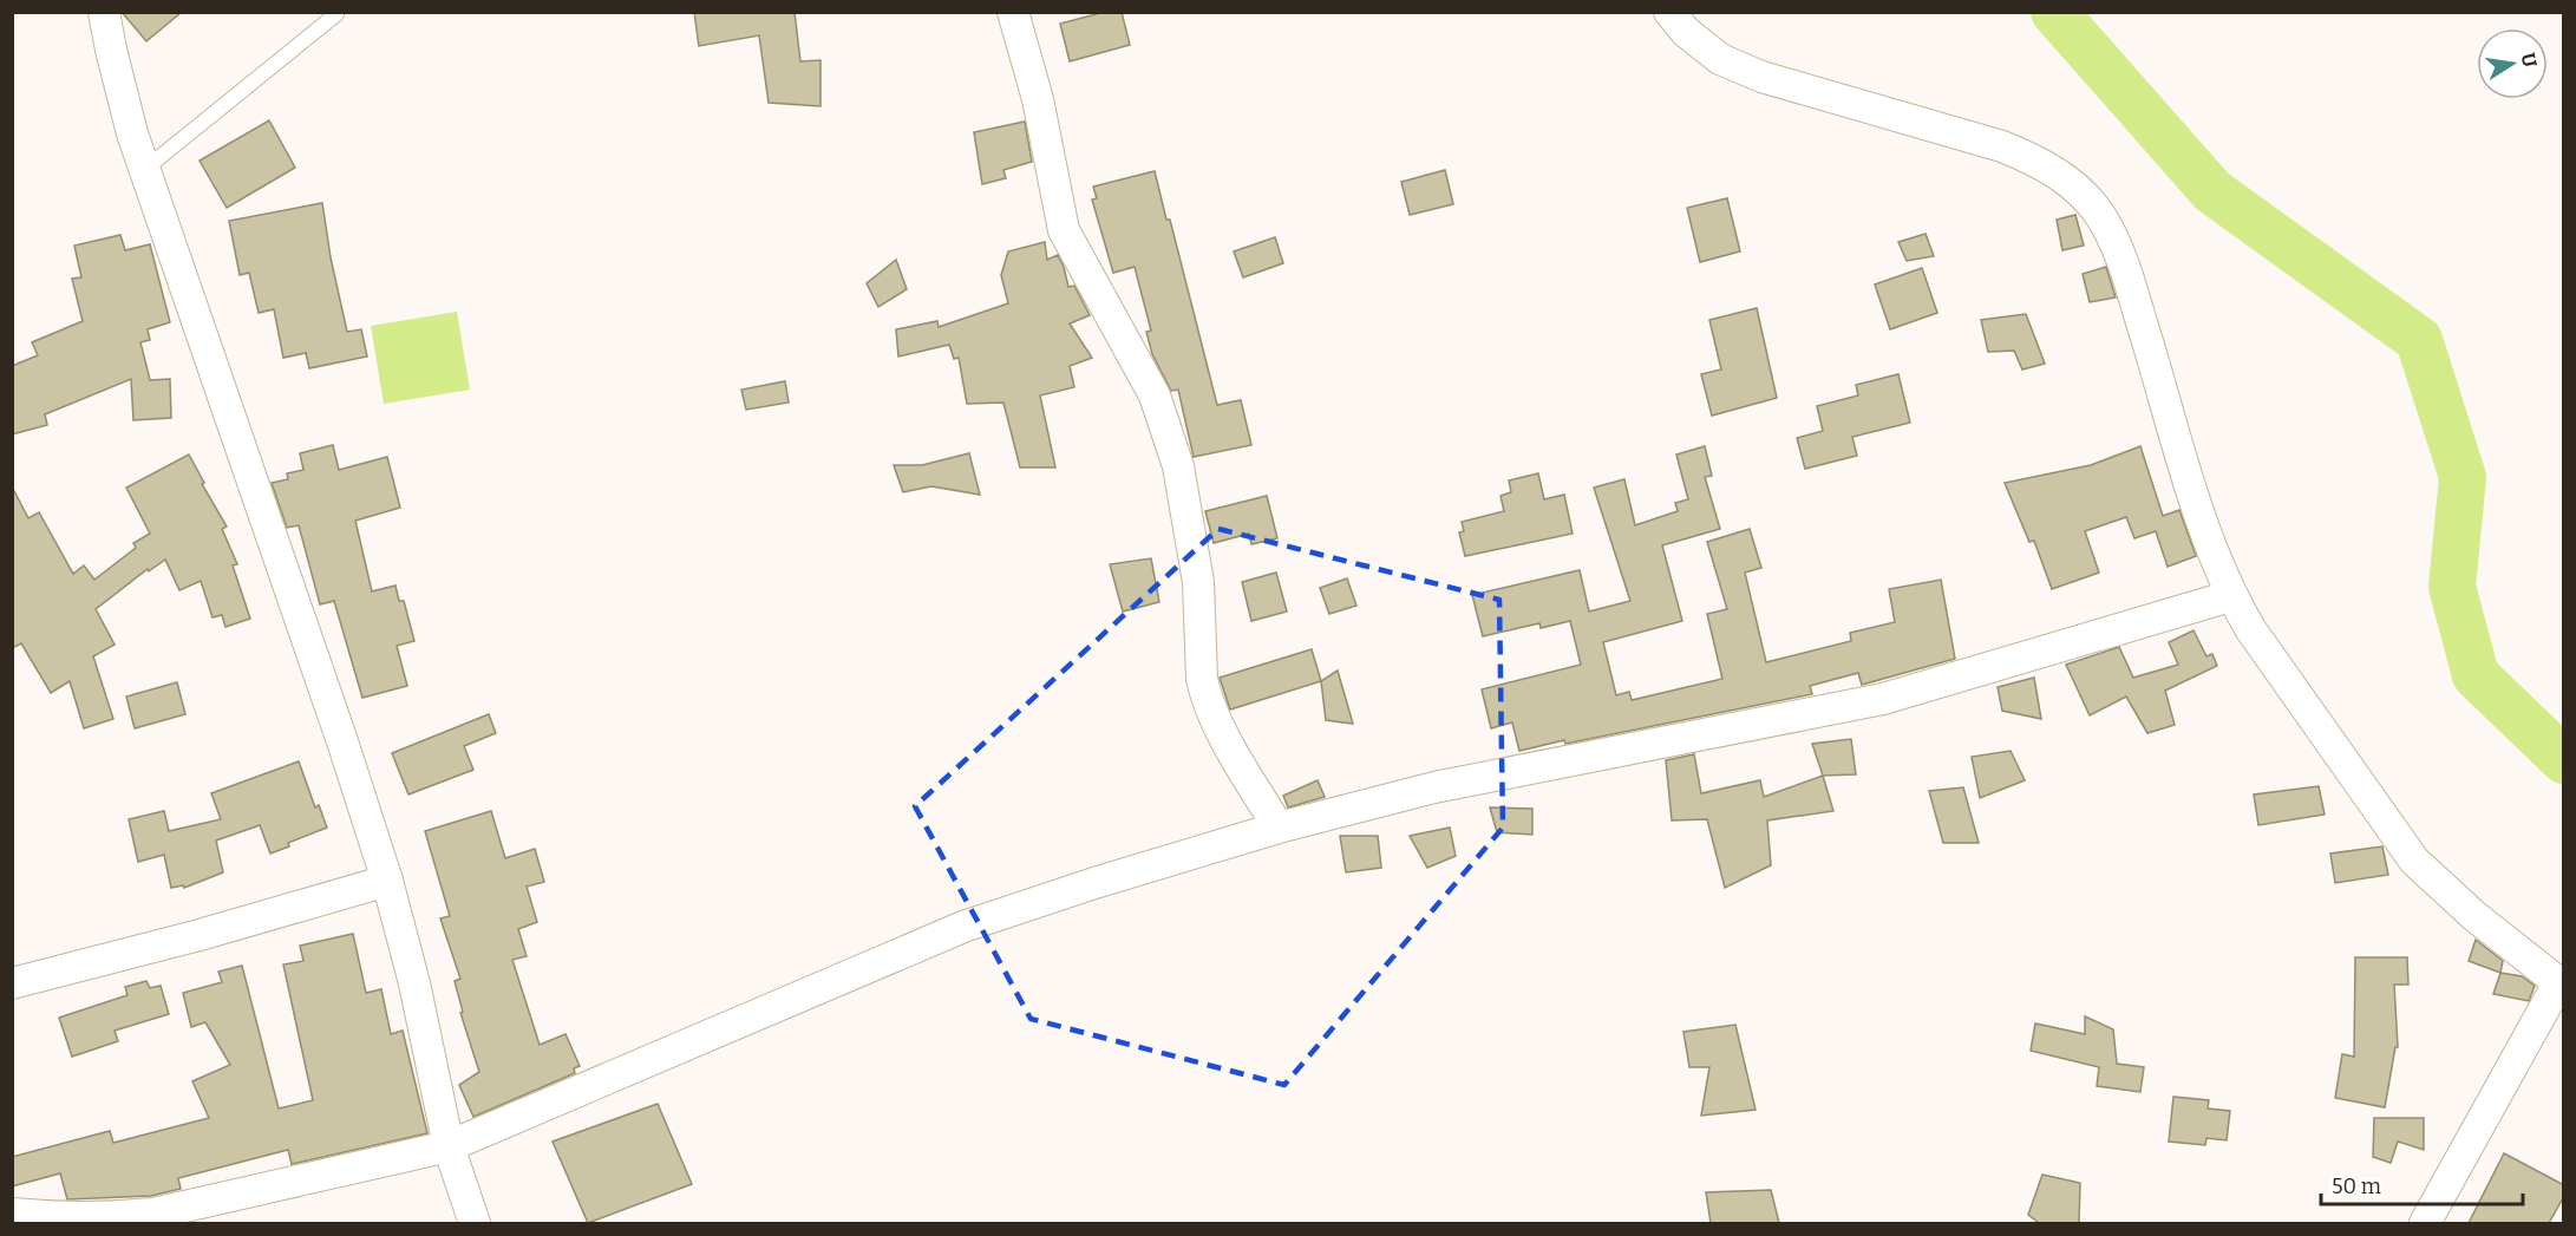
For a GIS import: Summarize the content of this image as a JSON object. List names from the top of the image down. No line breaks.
{"scale_bar":"50 m","north":"right"}
